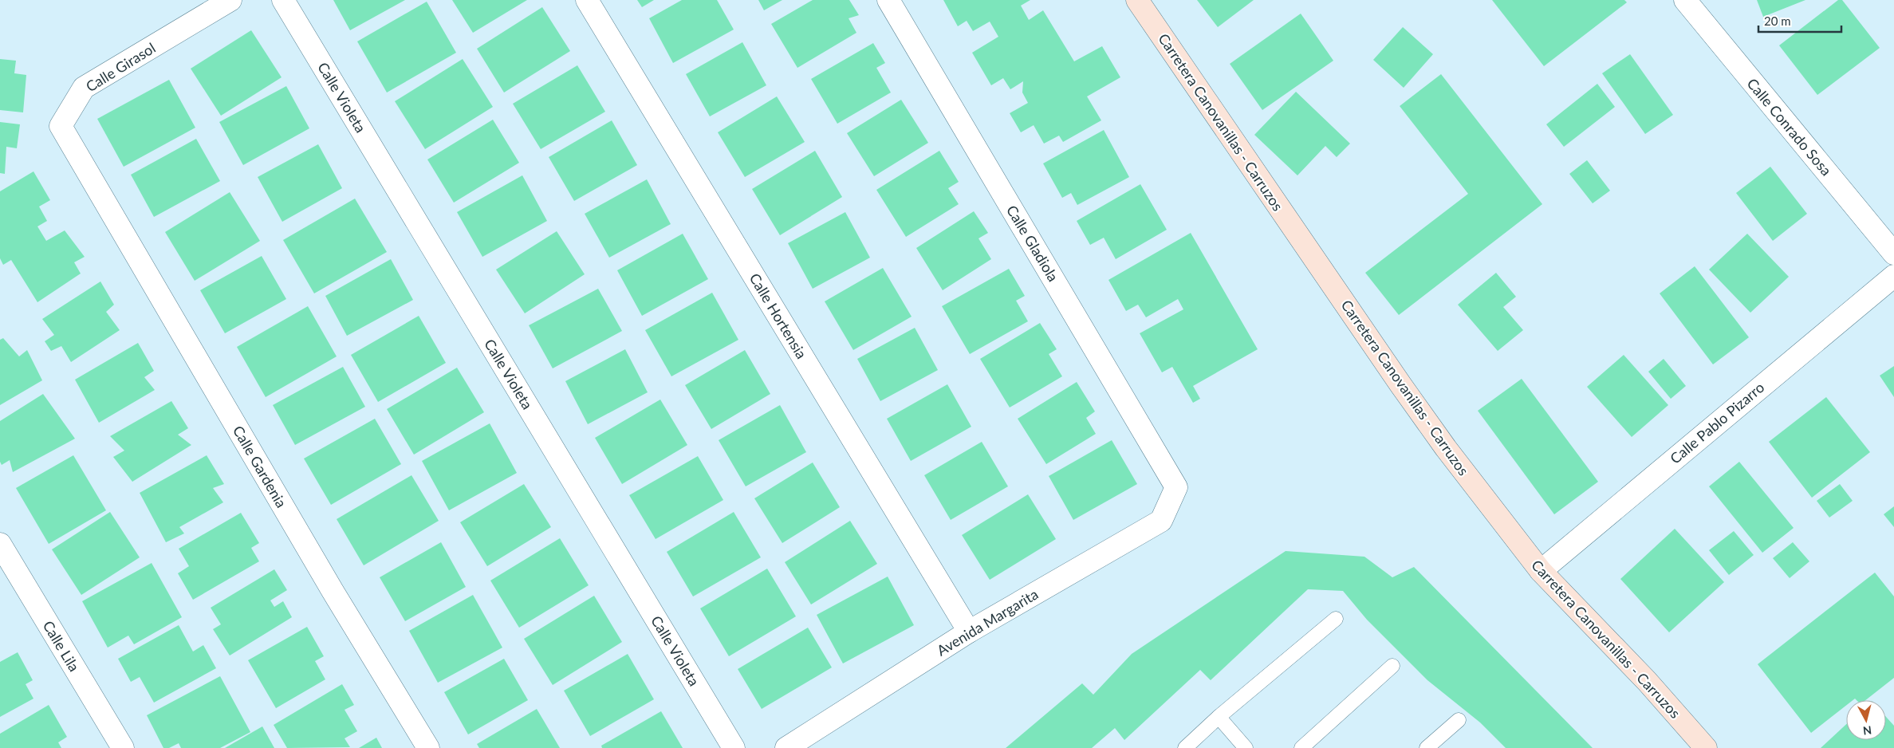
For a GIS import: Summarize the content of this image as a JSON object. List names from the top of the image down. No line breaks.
{"streets":{"street":["Calle Girasol","Calle Violeta","Carretera Canovanillas - Carruzos","Calle Conrado Sosa","Calle Gladiola","Calle Hortensia","Calle Pablo Pizarro","Calle Gardenia","Avenida Margarita","Calle Lila"]},"crossings":[["Calle Girasol","Calle Gardenia"],["Carretera Canovanillas - Carruzos","Calle Pablo Pizarro"],["Calle Gladiola","Avenida Margarita"],["Calle Hortensia","Avenida Margarita"]],"scale_bar":"20 m","north":"bottom"}
